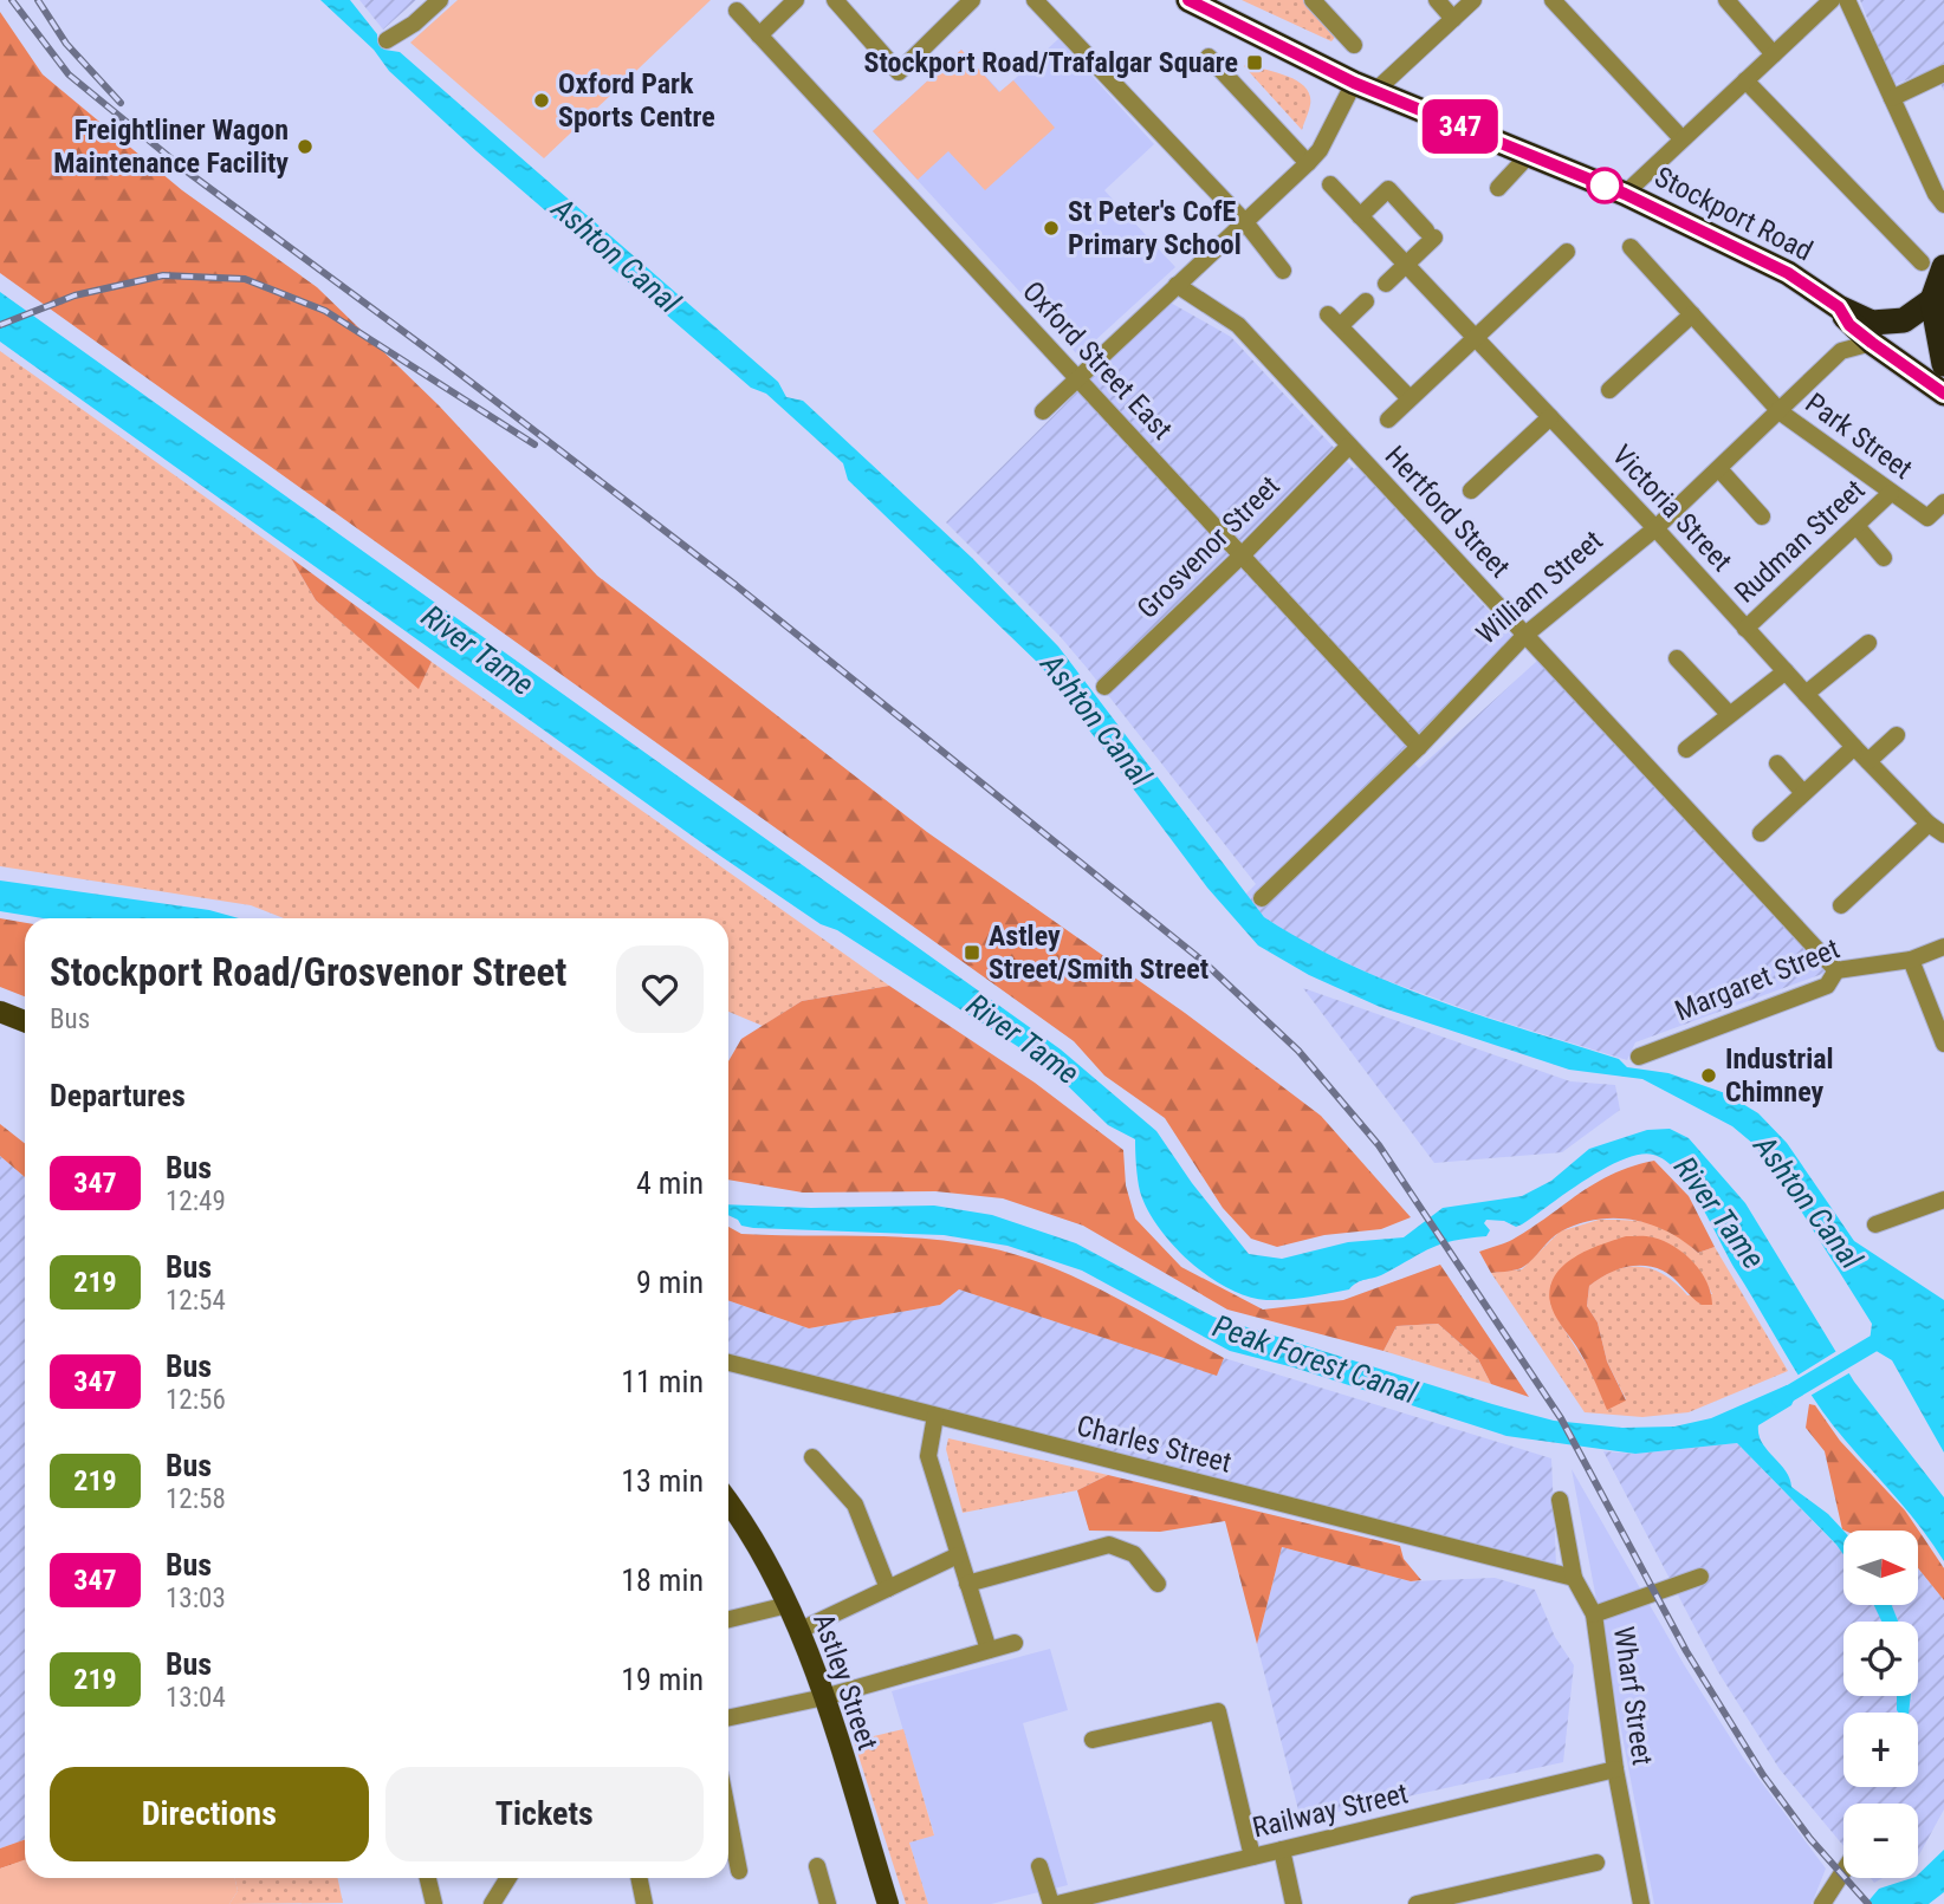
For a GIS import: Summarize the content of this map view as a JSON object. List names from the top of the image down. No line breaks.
{"streets":{"highway":["Stockport Road"],"main road":["Astley Street"],"street":["Oxford Street East","Park Street","Victoria Street","Hertford Street","Rudman Street","Grosvenor Street","William Street","Margaret Street","Charles Street","Wharf Street","Railway Street"]},"crossings":[["Stockport Road","William Street"],["Oxford Street East","Grosvenor Street"],["Oxford Street East","William Street"],["Park Street","Rudman Street"],["Park Street","William Street"],["Victoria Street","Rudman Street"],["Victoria Street","William Street"],["Hertford Street","Grosvenor Street"],["Hertford Street","William Street"],["Hertford Street","Margaret Street"],["Charles Street","Wharf Street"],["Wharf Street","Railway Street"]],"water":["Ashton Canal","River Tame","Peak Forest Canal"],"places":{"transit":["Stockport Road/Trafalgar Square","Astley Street/Smith Street"],"other":["Oxford Park Sports Centre","Freightliner Wagon Maintenance Facility","St Peter's CofE Primary School","Industrial Chimney"]},"lines":["bus line 347"],"north":"right","page":{"on_map":"347","heading":[["Stockport Road/Grosvenor Street","Bus"],"Departures"],"list":[{"mark":"347","name":"Bus","note":"12:49","value":"4 min"},{"mark":"219","name":"Bus","note":"12:54","value":"9 min"},{"mark":"347","name":"Bus","note":"12:56","value":"11 min"},{"mark":"219","name":"Bus","note":"12:58","value":"13 min"},{"mark":"347","name":"Bus","note":"13:03","value":"18 min"},{"mark":"219","name":"Bus","note":"13:04","value":"19 min"}],"map_buttons":["+","−"],"buttons":["Directions","Tickets"]}}
